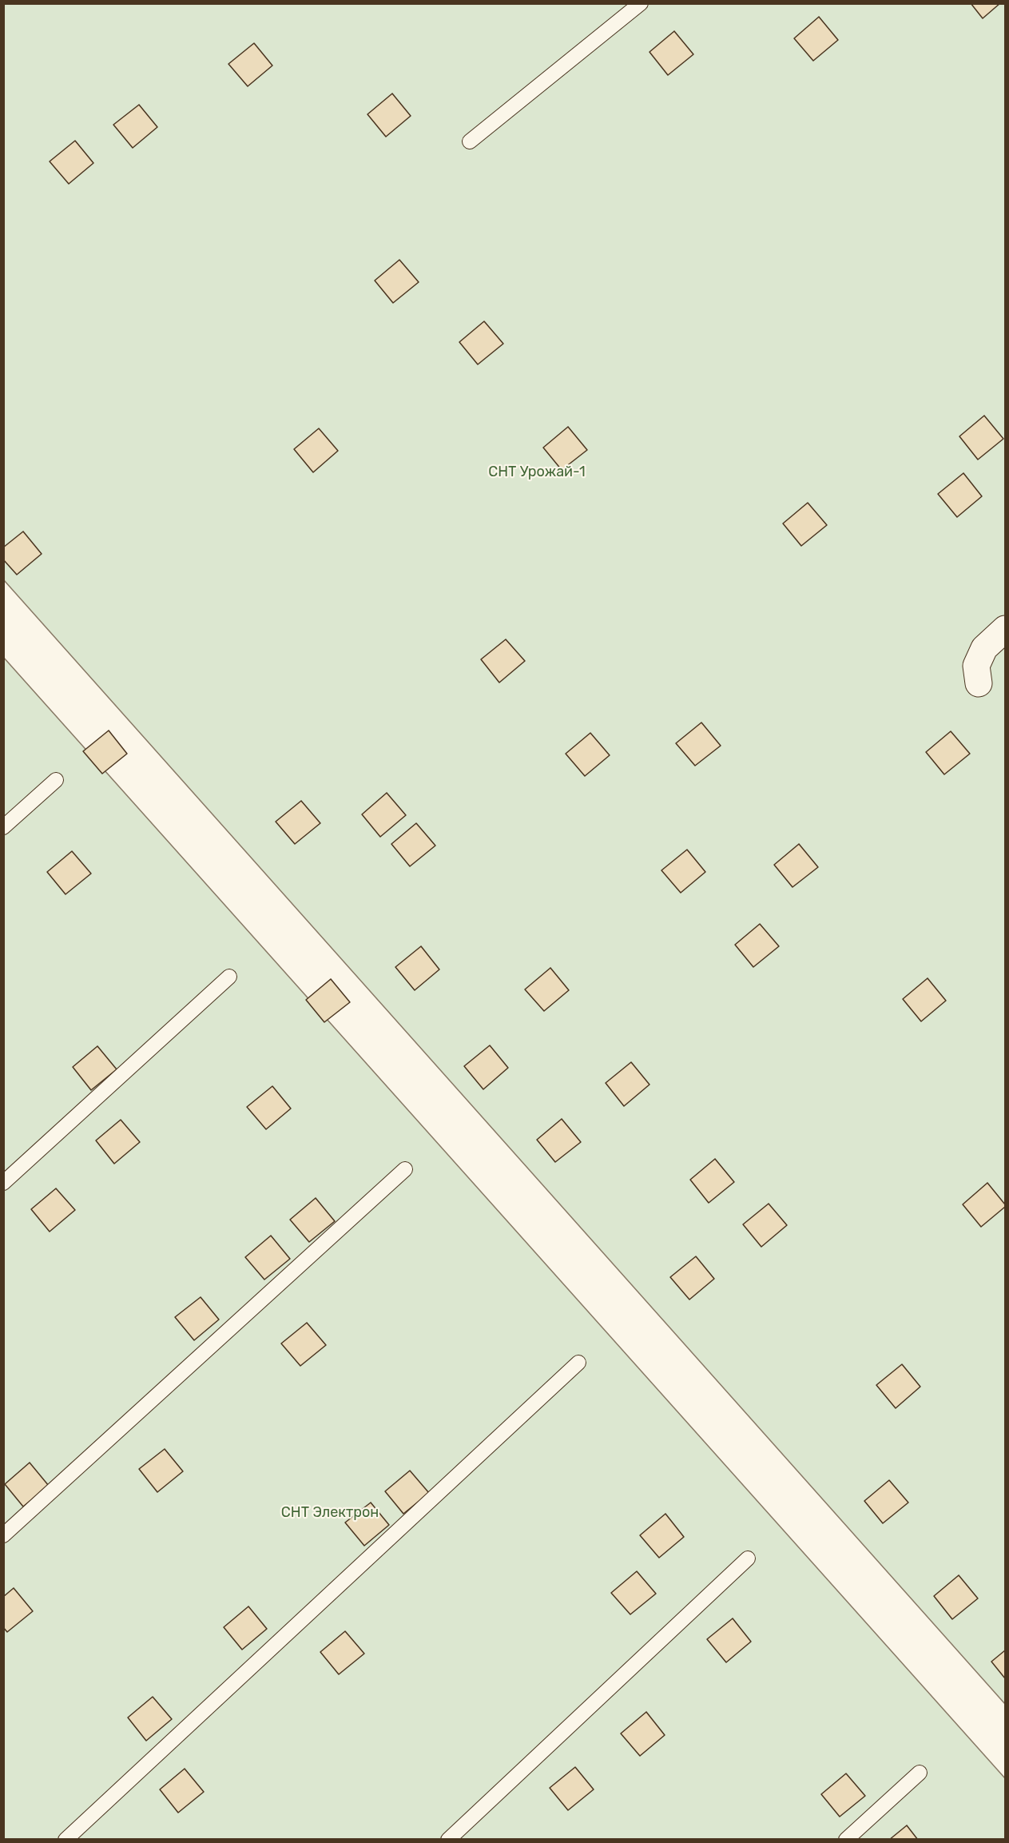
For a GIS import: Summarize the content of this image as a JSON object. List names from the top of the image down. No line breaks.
{"parks":["СНТ Урожай-1","СНТ Электрон"]}
